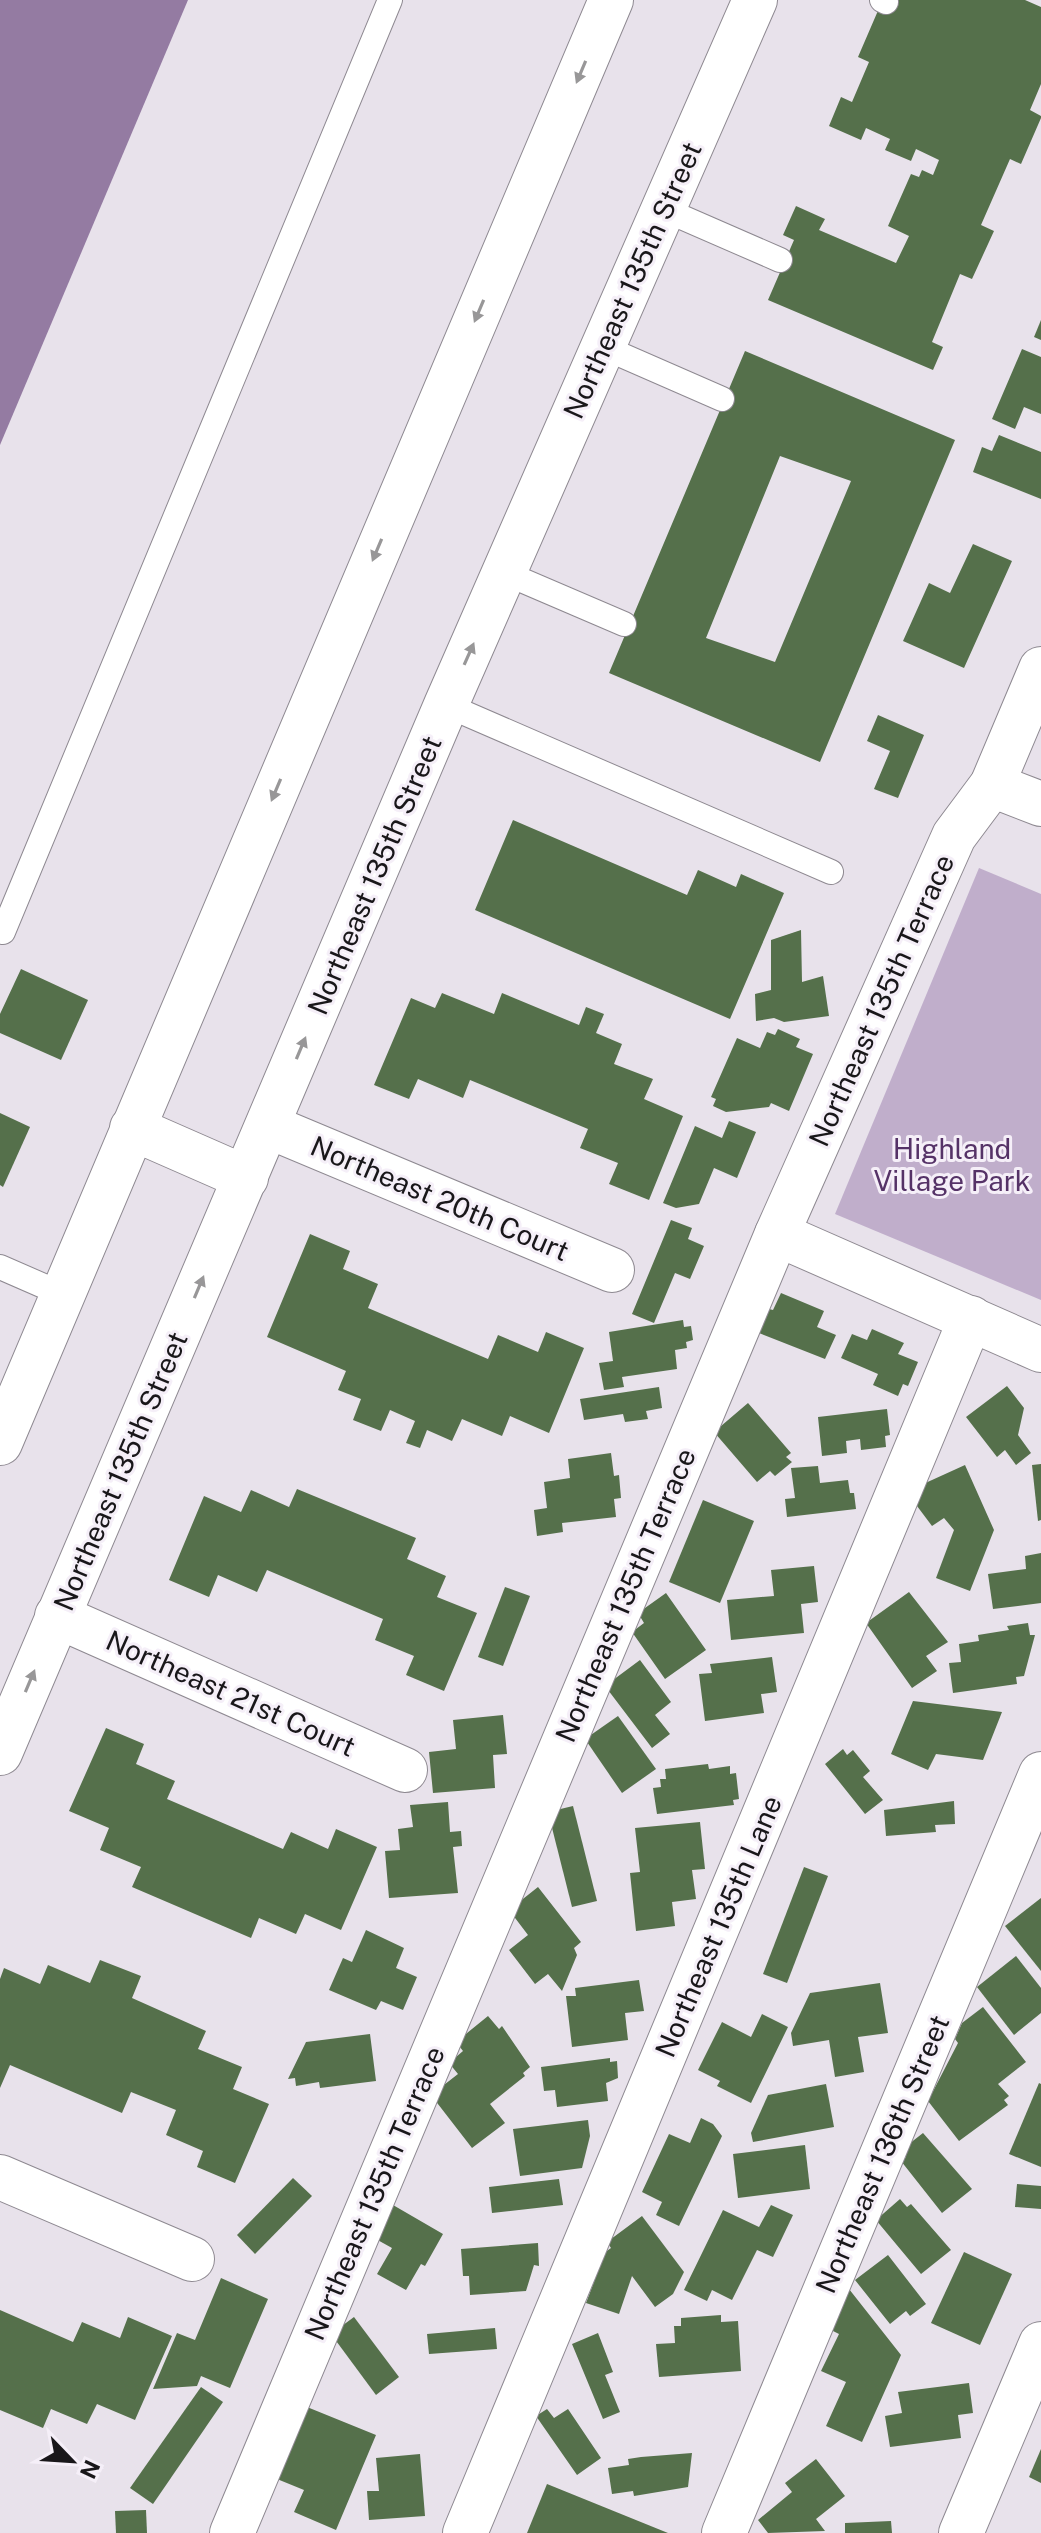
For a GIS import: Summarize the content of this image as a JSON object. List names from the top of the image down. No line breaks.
{"streets":{"street":["Northeast 135th Street","Northeast 135th Terrace","Northeast 20th Court","Northeast 21st Court","Northeast 135th Lane","Northeast 136th Street"]},"crossings":[["Northeast 135th Street","Northeast 20th Court"],["Northeast 135th Street","Northeast 21st Court"]],"parks":["Highland Village Park"],"north":"bottom right"}
